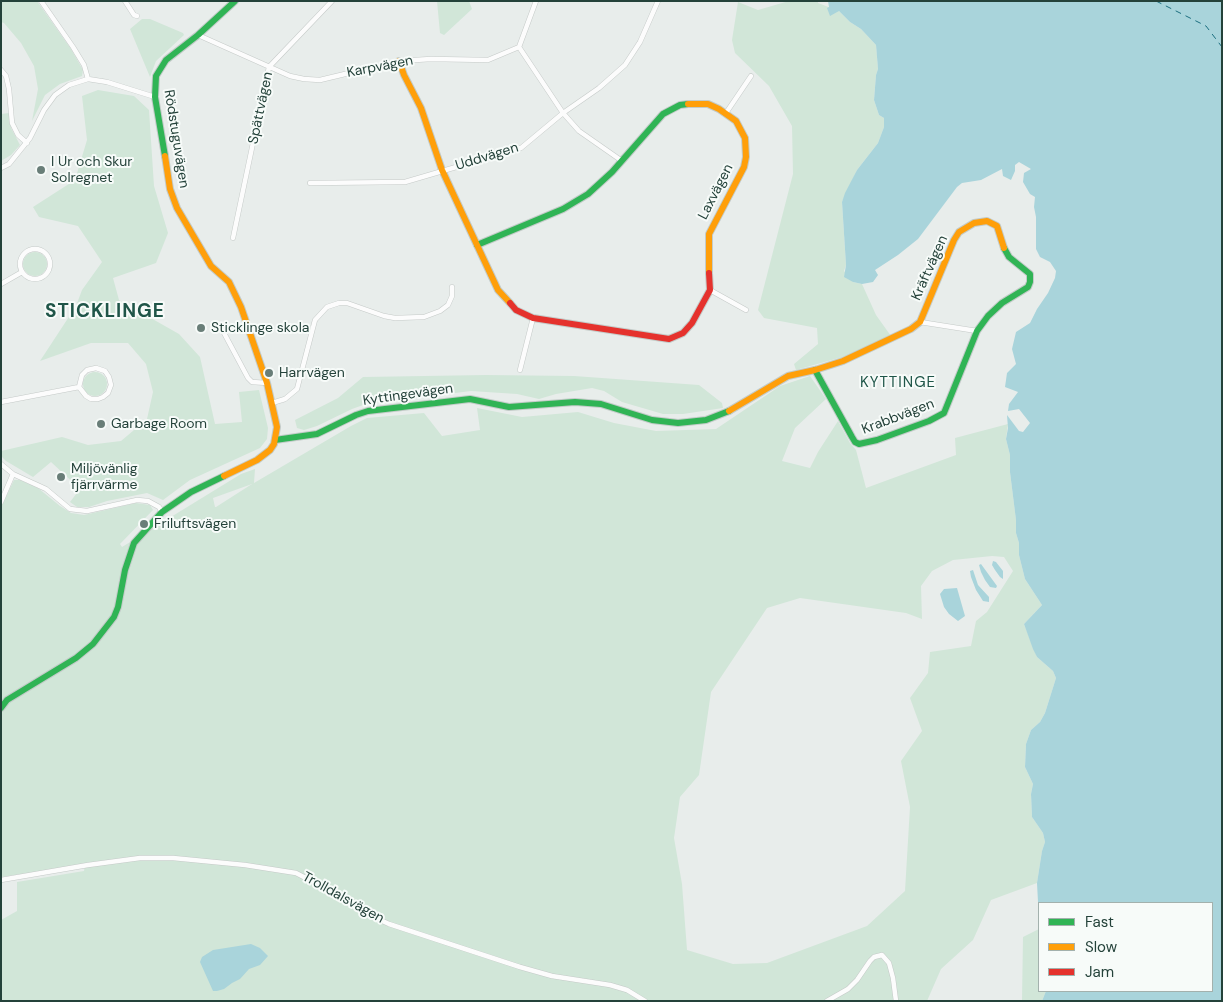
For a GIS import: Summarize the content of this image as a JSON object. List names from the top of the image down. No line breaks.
{"streets":{"street":["Karpvägen","Spättvägen","Rödstuguvägen","Uddvägen","Laxvägen","Kräftvägen","Kyttingevägen","Krabbvägen","Trolldalsvägen"]},"crossings":[["Karpvägen","Spättvägen"],["Karpvägen","Rödstuguvägen"],["Rödstuguvägen","Kyttingevägen"],["Kräftvägen","Kyttingevägen"],["Kräftvägen","Krabbvägen"],["Kyttingevägen","Krabbvägen"]],"districts":["STICKLINGE","KYTTINGE"],"places":["I Ur och Skur Solregnet","Sticklinge skola","Harrvägen","Garbage Room","Miljövänlig fjärrvärme","Friluftsvägen"],"legend":["Fast","Slow","Jam"]}
